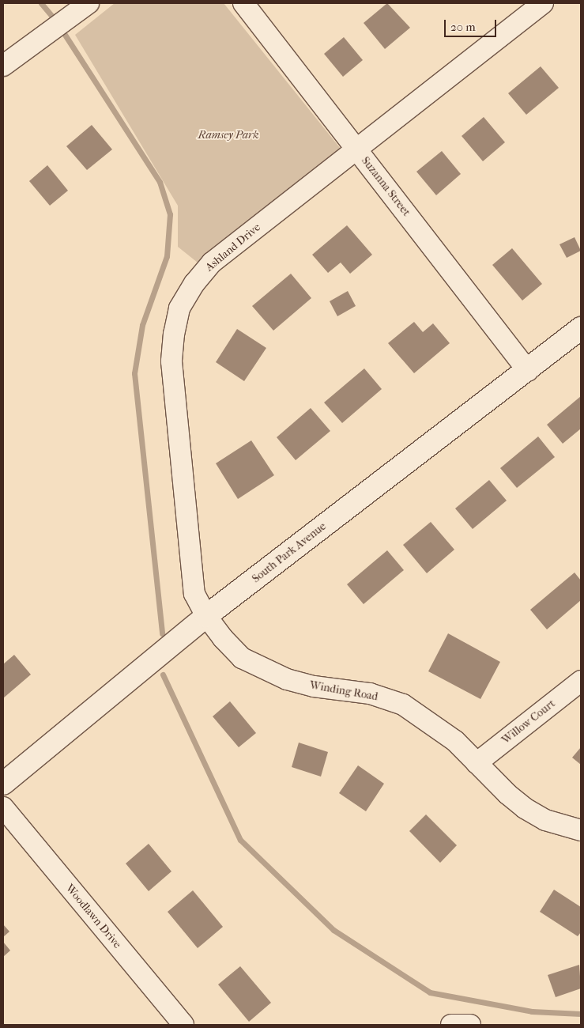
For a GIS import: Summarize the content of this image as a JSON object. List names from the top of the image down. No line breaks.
{"streets":{"street":["Suzanna Street","Ashland Drive","South Park Avenue","Winding Road","Willow Court","Woodlawn Drive"]},"crossings":[["Suzanna Street","Ashland Drive"],["Suzanna Street","South Park Avenue"],["Ashland Drive","South Park Avenue"],["Ashland Drive","Winding Road"],["South Park Avenue","Winding Road"],["Winding Road","Willow Court"]],"parks":["Ramsey Park"],"scale_bar":"20 m"}
